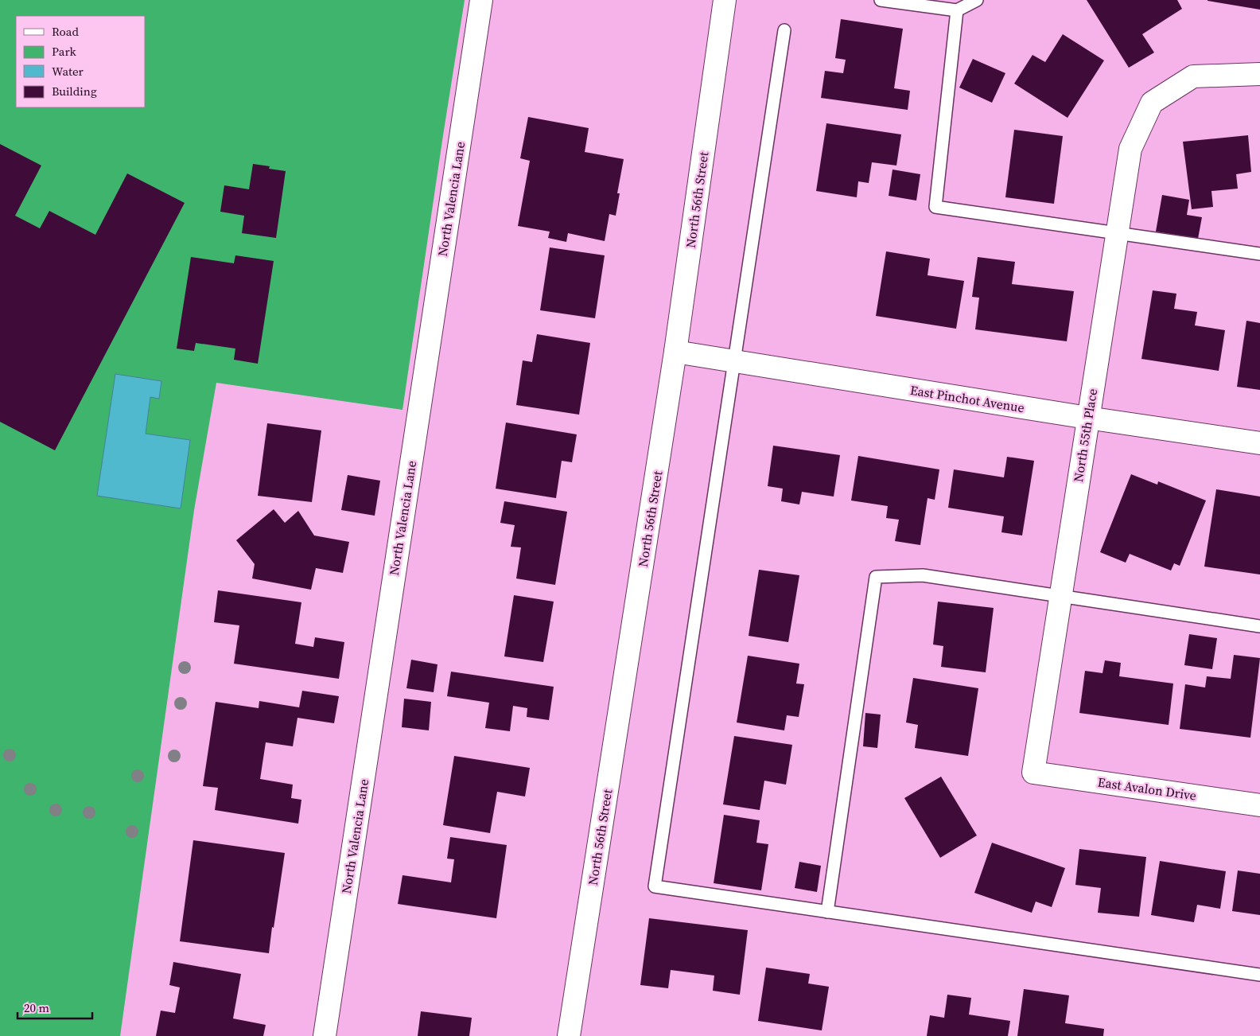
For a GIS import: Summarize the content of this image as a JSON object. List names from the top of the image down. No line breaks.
{"streets":{"street":["North Valencia Lane","North 56th Street","East Pinchot Avenue","North 55th Place","East Avalon Drive"]},"crossings":[["North 56th Street","East Pinchot Avenue"],["East Pinchot Avenue","North 55th Place"],["North 55th Place","East Avalon Drive"]],"legend":["Road","Park","Water","Building"],"scale_bar":"20 m"}
